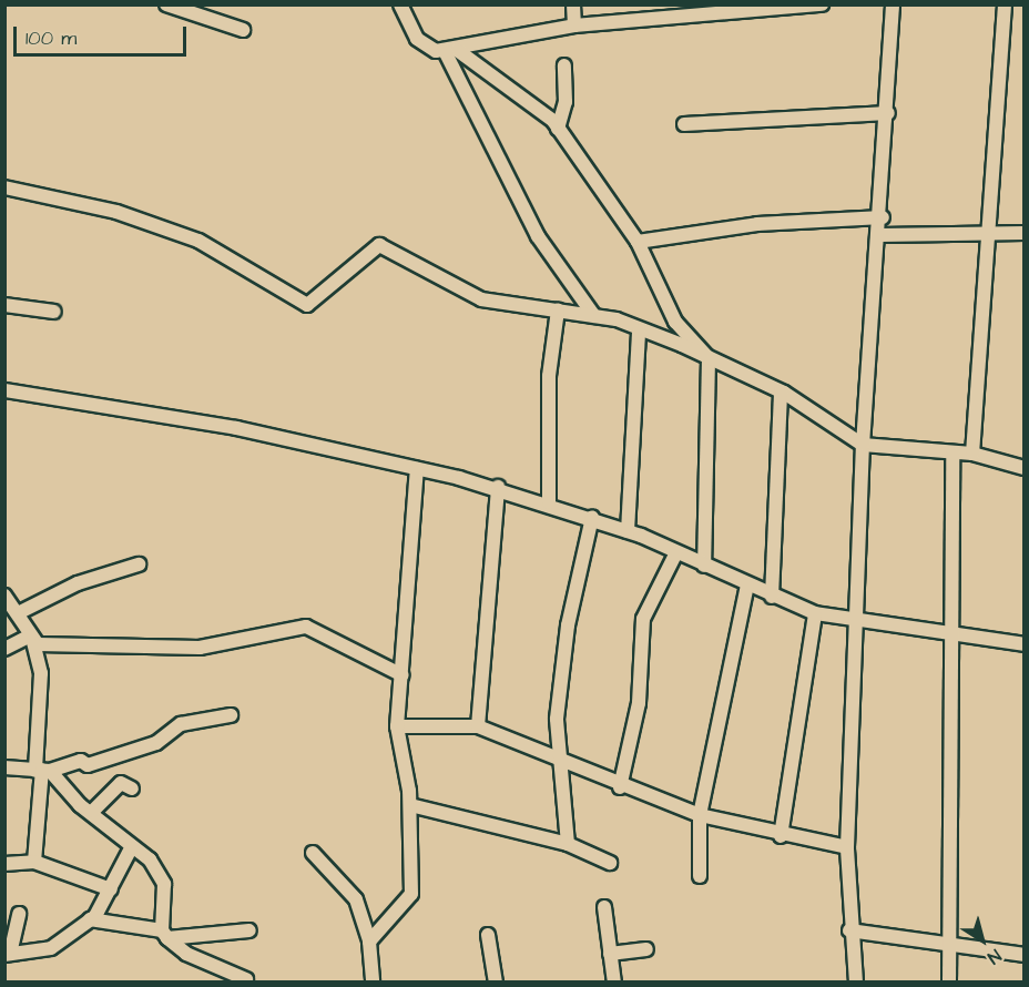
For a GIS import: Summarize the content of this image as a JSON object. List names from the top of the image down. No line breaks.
{"scale_bar":"100 m","north":"bottom right"}
